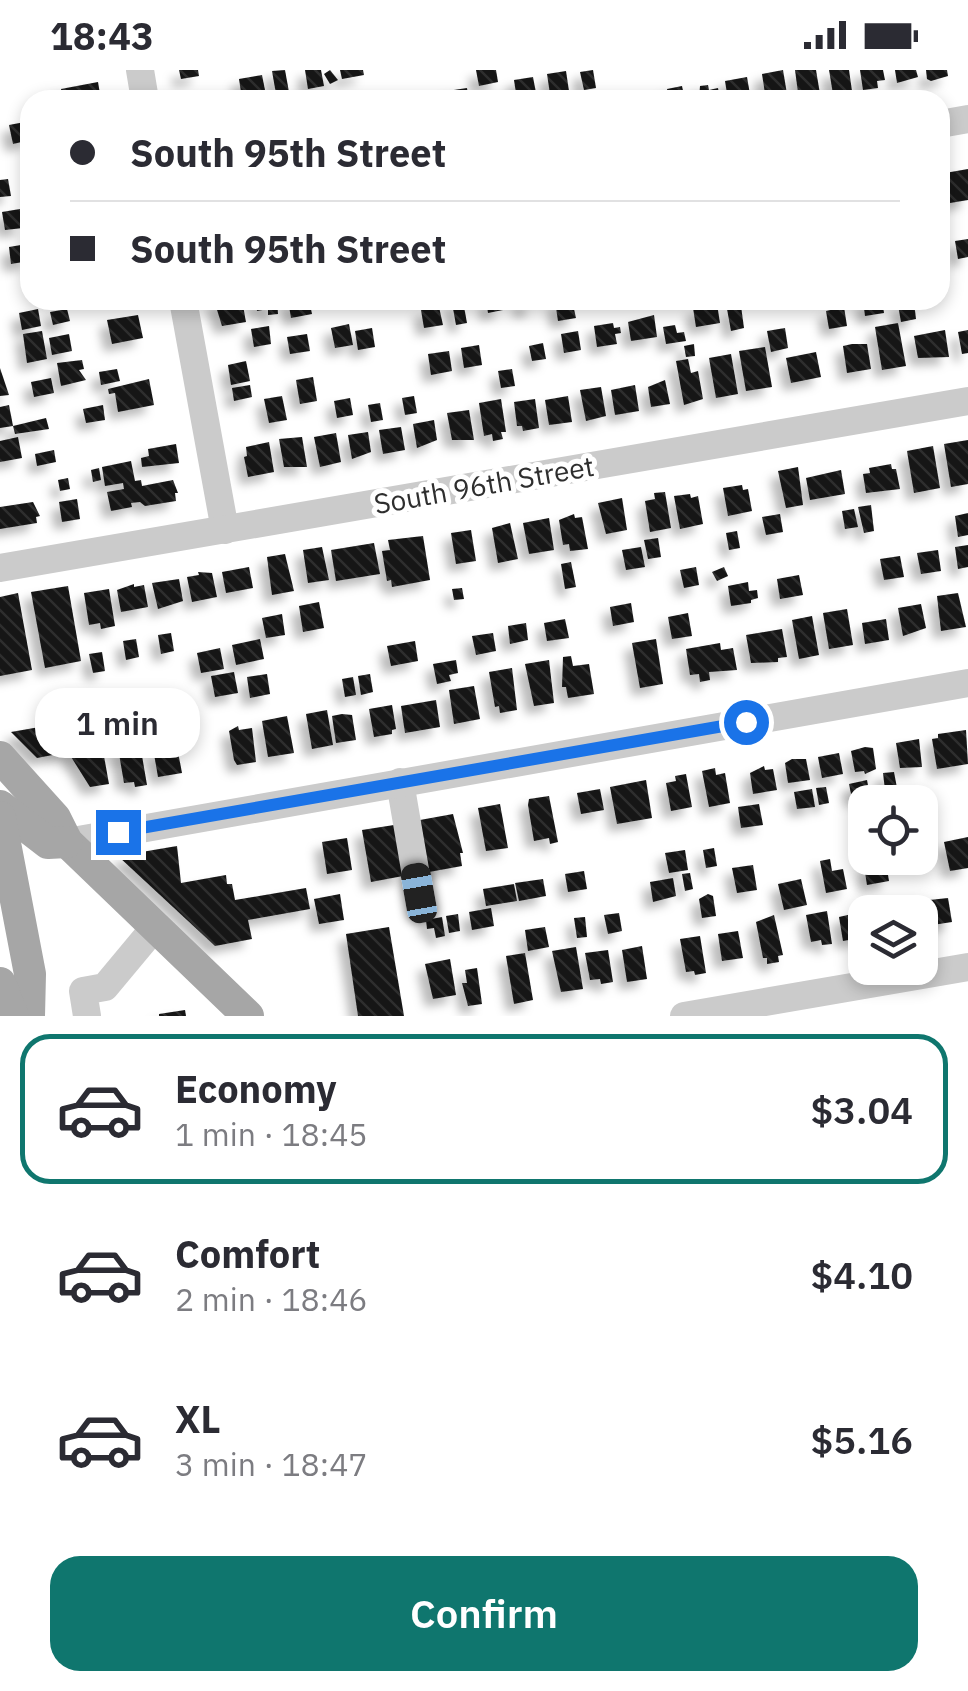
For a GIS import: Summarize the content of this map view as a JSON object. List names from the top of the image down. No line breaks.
{"streets":{"street":["South 96th Street"]},"page":{"status":"18:43","banner":["South 95th Street","South 95th Street"],"bubble":"1 min","list":[{"name":"Economy","note":"1 min · 18:45","value":"$3.04"},{"name":"Comfort","note":"2 min · 18:46","value":"$4.10"},{"name":"XL","note":"3 min · 18:47","value":"$5.16"}],"buttons":"Confirm"}}
